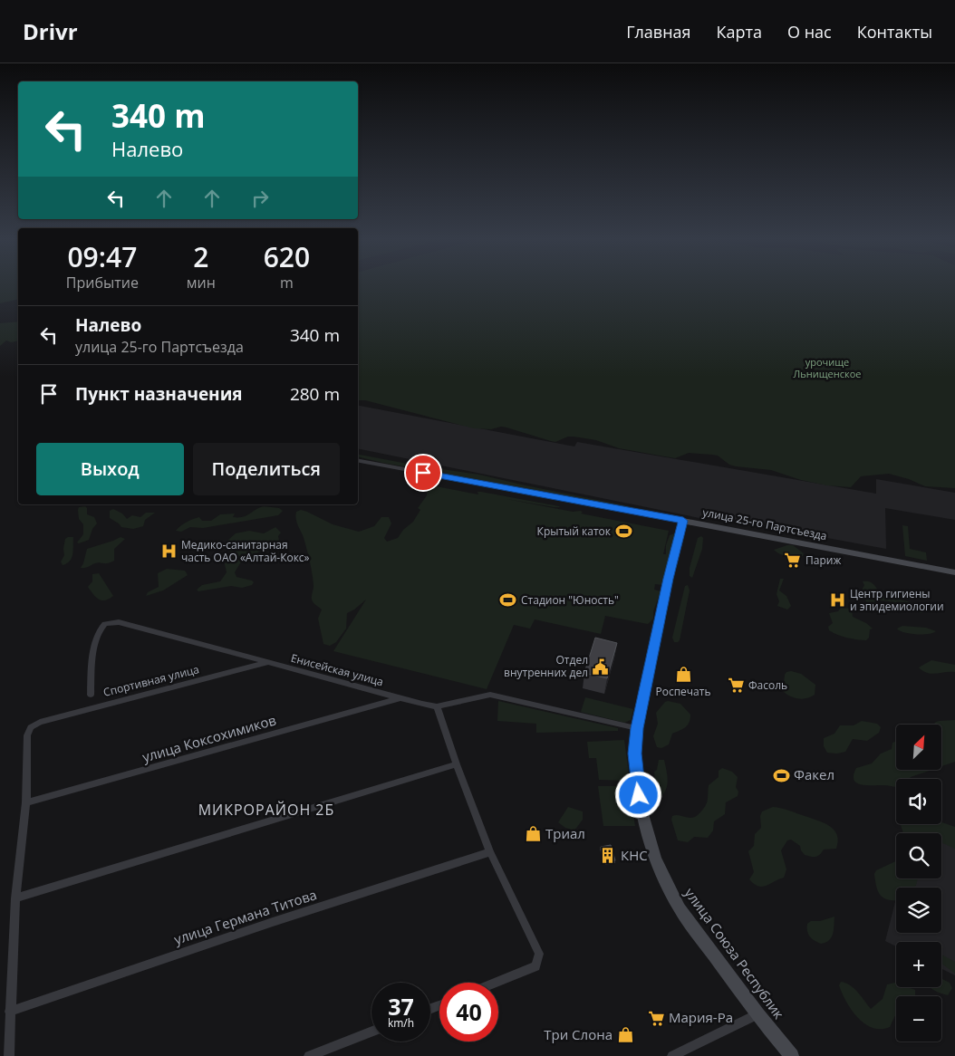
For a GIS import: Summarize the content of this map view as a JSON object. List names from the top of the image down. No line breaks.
{"streets":{"street":["улица 25-го Партсъезда","Енисейская улица","Спортивная улица","улица Коксохимиков","улица Германа Титова","улица Союза Республик"]},"crossings":[["улица 25-го Партсъезда","улица Союза Республик"],["Енисейская улица","Спортивная улица"],["Енисейская улица","улица Коксохимиков"],["Енисейская улица","улица Союза Республик"],["Спортивная улица","улица Коксохимиков"]],"districts":["МИКРОРАЙОН 2Б"],"parks":["урочище Льнищенское"],"places":{"sports":["Крытый каток","Стадион \"Юность\"","Факел"],"hospital":["Медико-санитарная часть ОАО «Алтай-Кокс»","Центр гигиены и эпидемиологии"],"supermarket":["Париж","Фасоль","Мария-Ра"],"public building":["Отдел внутренних дел"],"shop":["Роспечать","Триал","Три Слона"],"building":["КНС"]},"north":"top right","page":{"header":"Drivr","nav":["Главная","Карта","О нас","Контакты"],"turn":["340 m","Налево"],"eta":["09:47","Прибытие","2","мин","620","m"],"list":[{"name":"Налево","note":"улица 25-го Партсъезда","value":"340 m"},{"name":"Пункт назначения","value":"280 m"}],"buttons":["Выход","Поделиться"],"map_buttons":["+","−"],"speed":"37 km/h","limit":"40"}}
